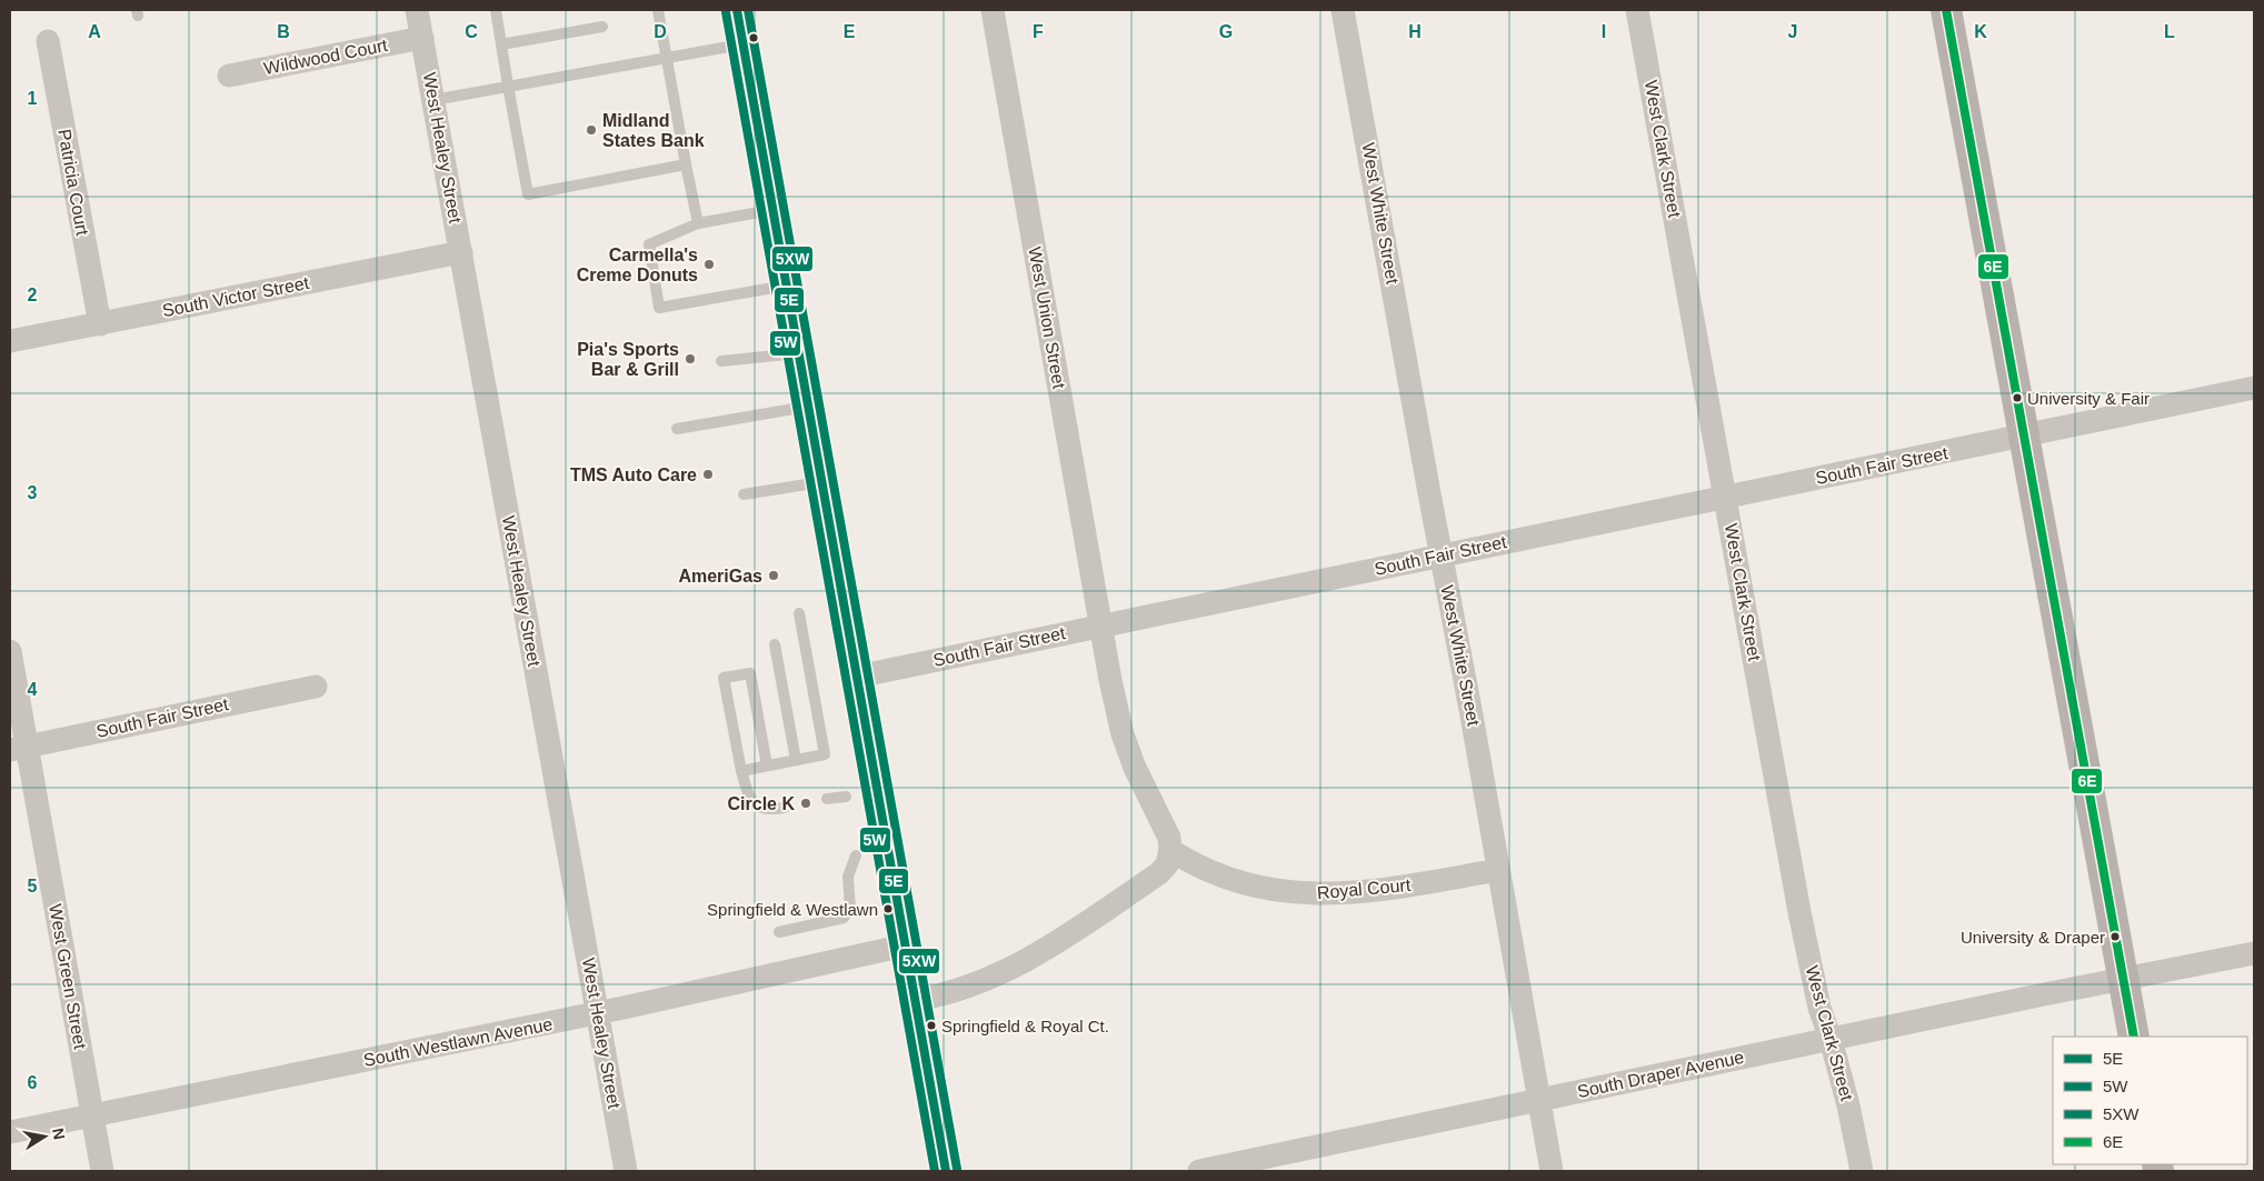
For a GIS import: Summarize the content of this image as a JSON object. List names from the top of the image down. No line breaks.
{"streets":{"street":["Wildwood Court","West Healey Street","West Clark Street","Patricia Court","West White Street","South Victor Street","West Union Street","South Fair Street","Royal Court","West Green Street","South Westlawn Avenue","South Draper Avenue"]},"crossings":[["Wildwood Court","West Healey Street"],["West Healey Street","South Victor Street"],["West Healey Street","South Westlawn Avenue"],["West Clark Street","South Fair Street"],["West Clark Street","South Draper Avenue"],["Patricia Court","South Victor Street"],["West White Street","South Fair Street"],["West White Street","Royal Court"],["West White Street","South Draper Avenue"],["West Union Street","South Fair Street"],["South Fair Street","West Green Street"],["West Green Street","South Westlawn Avenue"]],"places":["Midland States Bank","Carmella's Creme Donuts","Pia's Sports Bar & Grill","University & Fair","TMS Auto Care","AmeriGas","Circle K","Springfield & Westlawn","University & Draper","Springfield & Royal Ct."],"lines":["transit line 5E","transit line 5XW","transit line 6E","transit line 5W"],"legend":["5E","5W","5XW","6E"],"north":"right","grid":{"columns":["A","B","C","D","E","F","G","H","I","J","K","L"],"rows":["1","2","3","4","5","6"]}}
